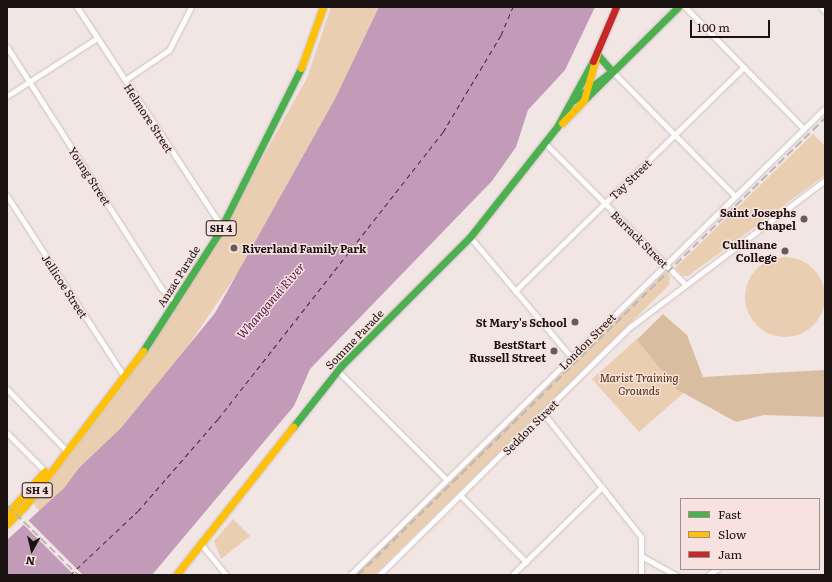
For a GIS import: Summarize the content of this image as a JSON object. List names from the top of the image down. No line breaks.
{"streets":{"main road":["SH 4","Anzac Parade","Somme Parade"],"street":["Helmore Street","Young Street","Tay Street","Barrack Street","Jellicoe Street","London Street","Seddon Street"]},"crossings":[["Helmore Street","Anzac Parade"],["Young Street","Anzac Parade"],["Tay Street","Barrack Street"],["Barrack Street","Somme Parade"],["Barrack Street","London Street"],["Barrack Street","Seddon Street"],["Anzac Parade","Jellicoe Street"]],"water":["Whanganui River"],"parks":["Marist Training Grounds"],"places":["Saint Josephs Chapel","Riverland Family Park","Cullinane College","St Mary's School","BestStart Russell Street"],"legend":["Fast","Slow","Jam"],"scale_bar":"100 m","north":"bottom"}
